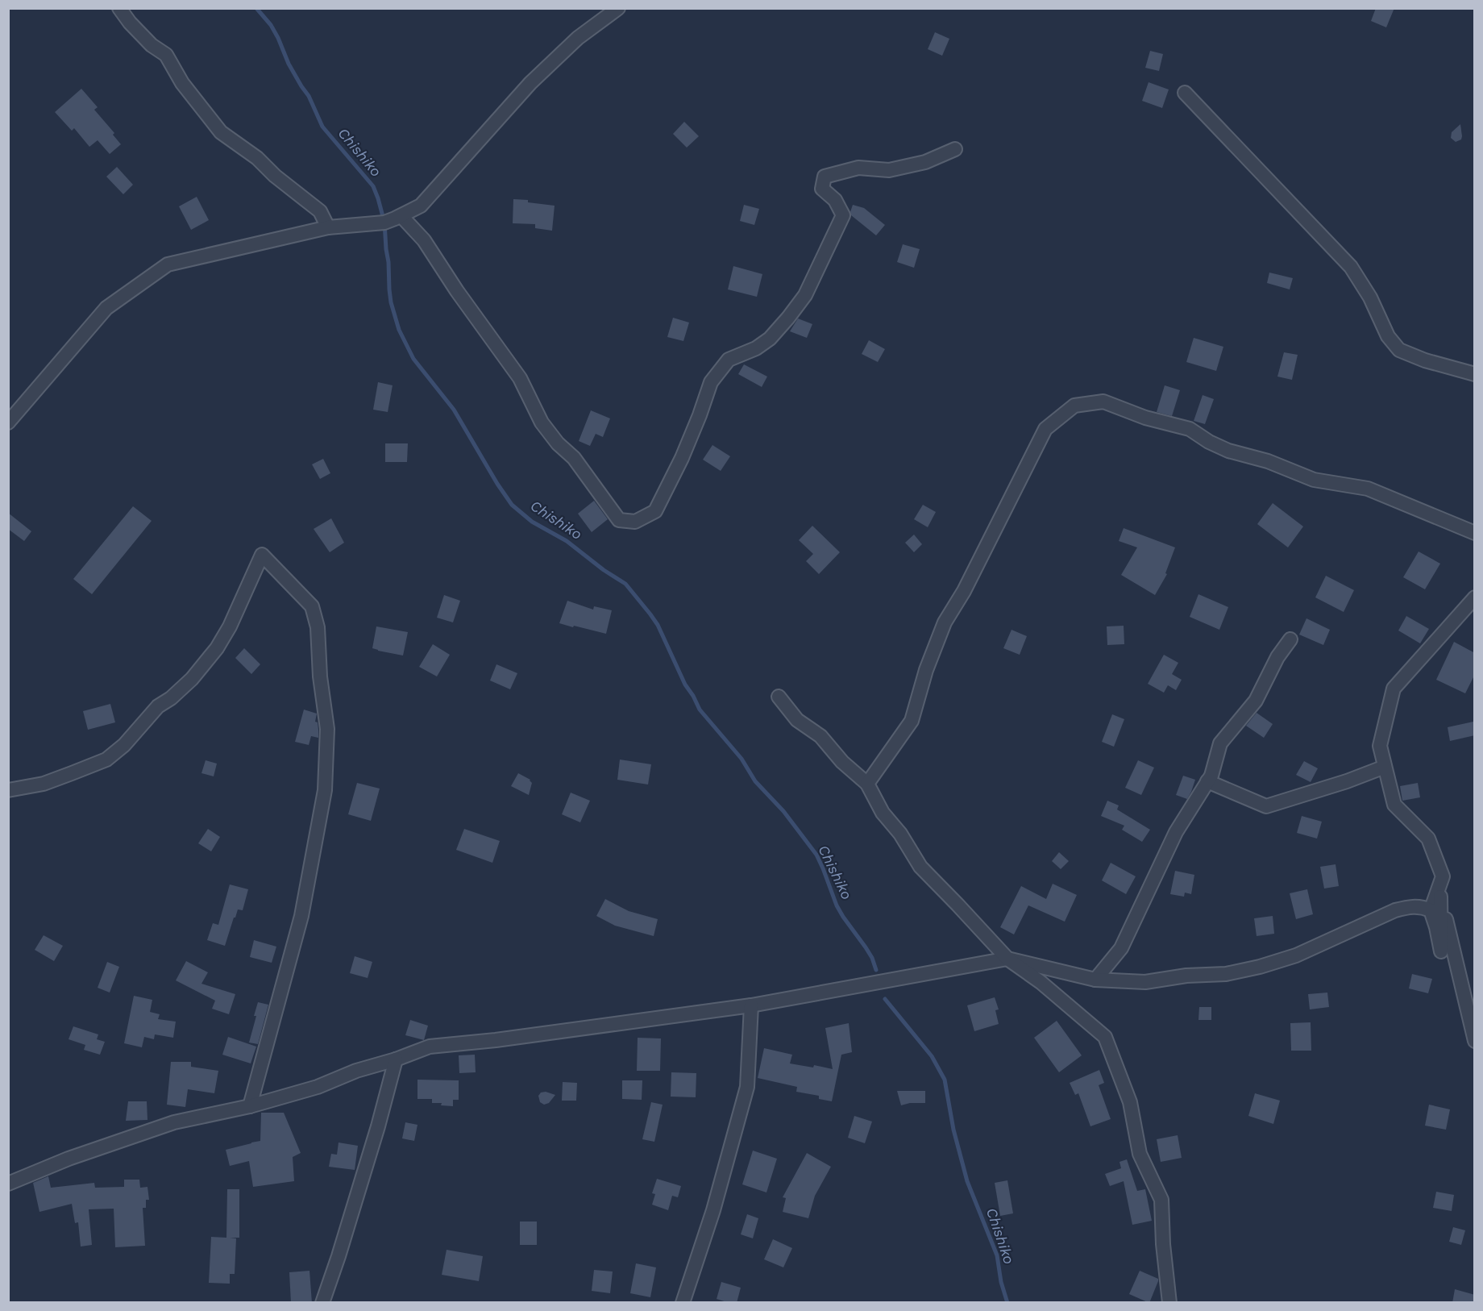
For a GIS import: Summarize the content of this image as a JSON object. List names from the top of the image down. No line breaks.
{"water":["Chishiko"]}
